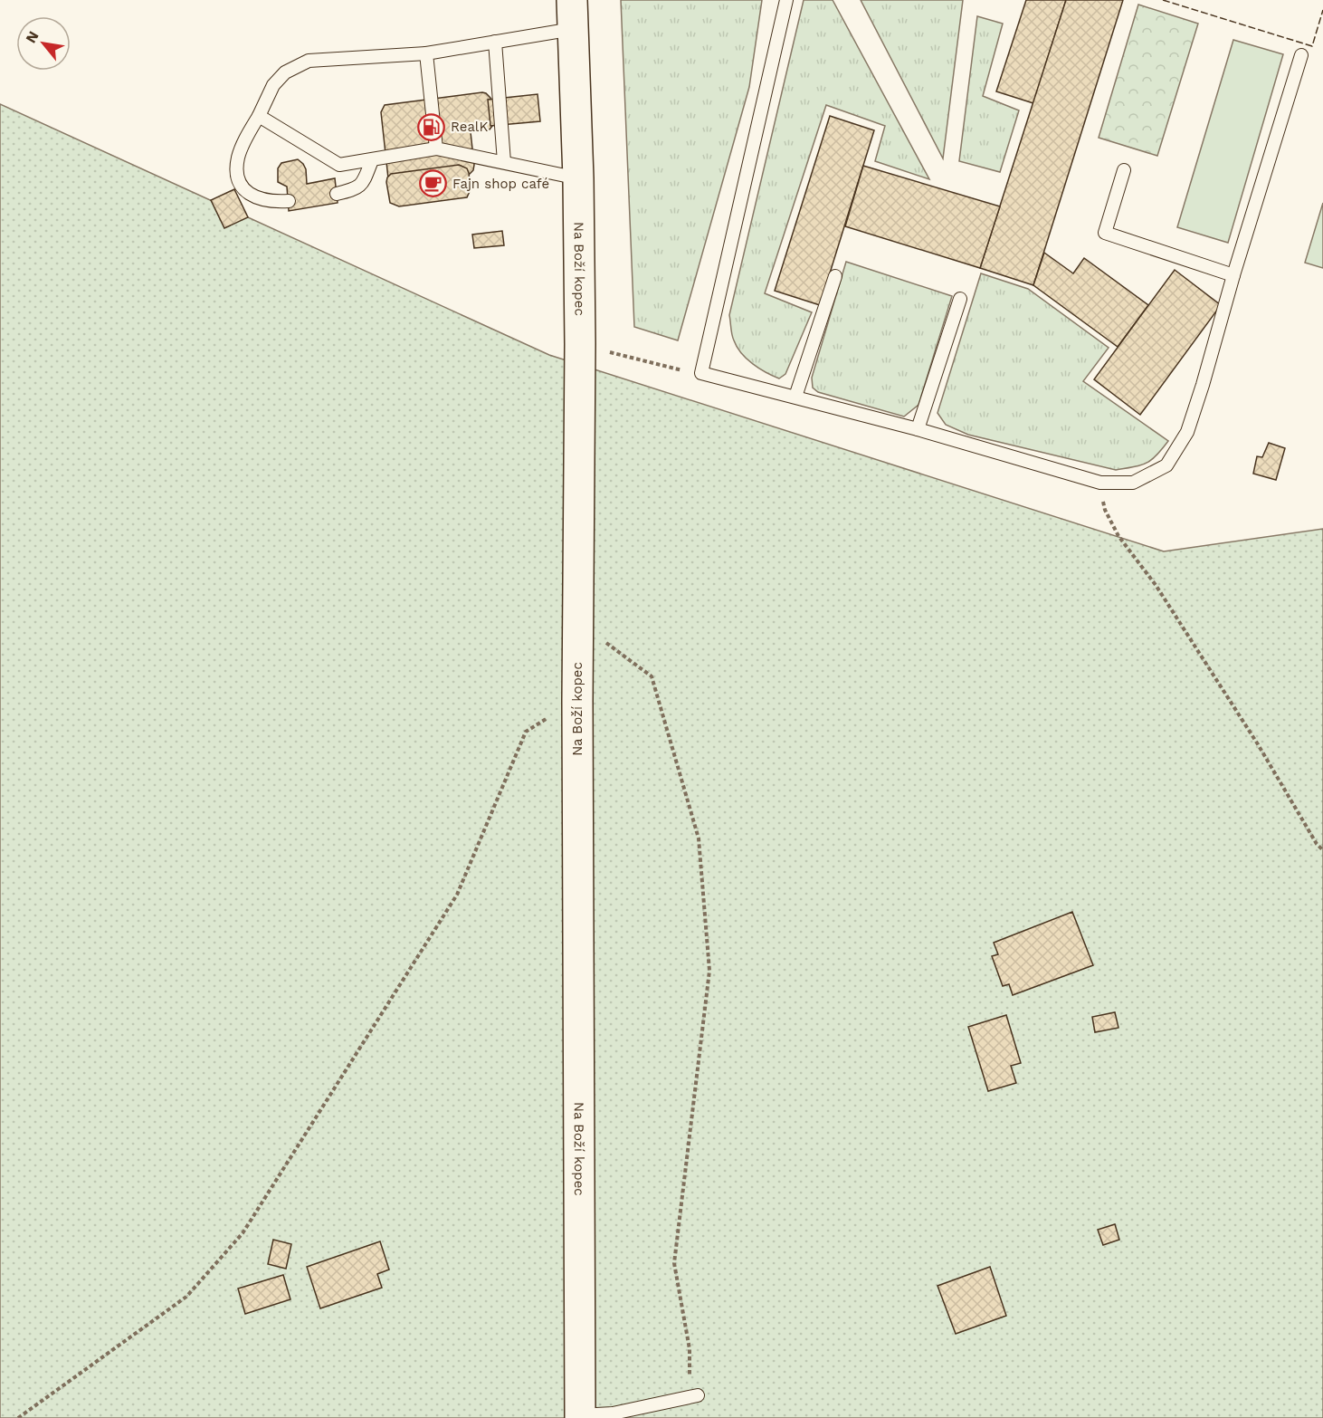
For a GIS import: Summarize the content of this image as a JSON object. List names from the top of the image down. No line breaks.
{"streets":{"main road":["Na Boží kopec"]},"places":{"fuel station":["RealK"],"cafe":["Fajn shop café"]},"north":"top left"}
